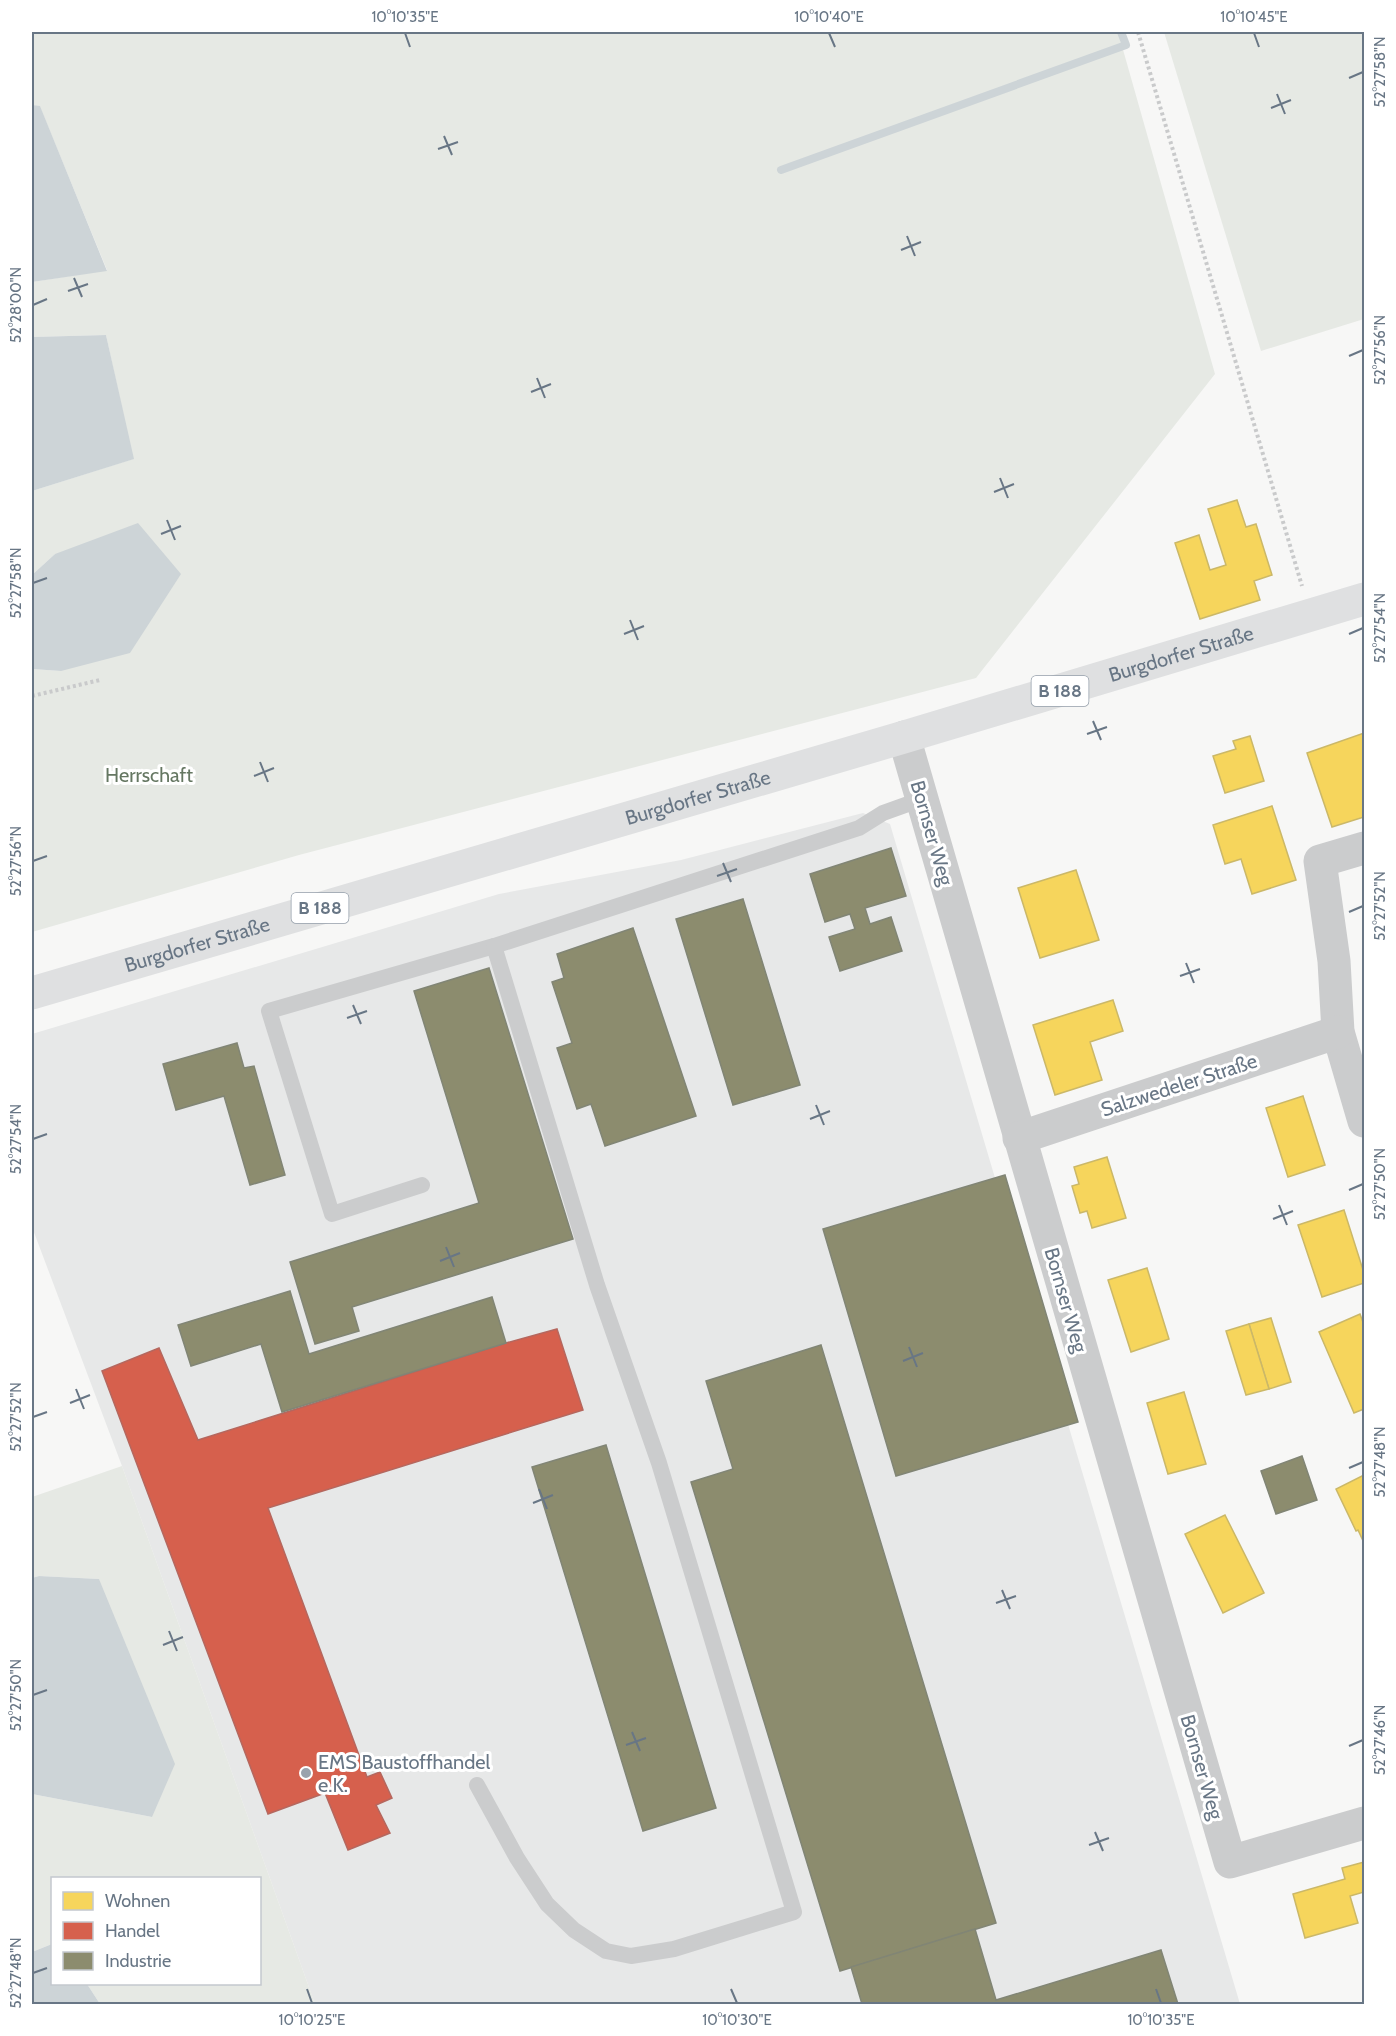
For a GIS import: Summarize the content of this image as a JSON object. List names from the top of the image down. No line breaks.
{"streets":{"main road":["Burgdorfer Straße","B 188"],"street":["Bornser Weg","Salzwedeler Straße"]},"crossings":[["Burgdorfer Straße","Bornser Weg"],["Bornser Weg","Salzwedeler Straße"]],"parks":["Herrschaft"],"places":["EMS Baustoffhandel e.K."],"legend":["Wohnen","Handel","Industrie"],"coordinates":["10°10'35\"E","10°10'40\"E","10°10'45\"E","52°27'58\"N","52°28'00\"N","52°27'56\"N","52°27'54\"N","52°27'52\"N","52°27'50\"N","52°27'48\"N","52°27'46\"N","10°10'25\"E","10°10'30\"E"]}
